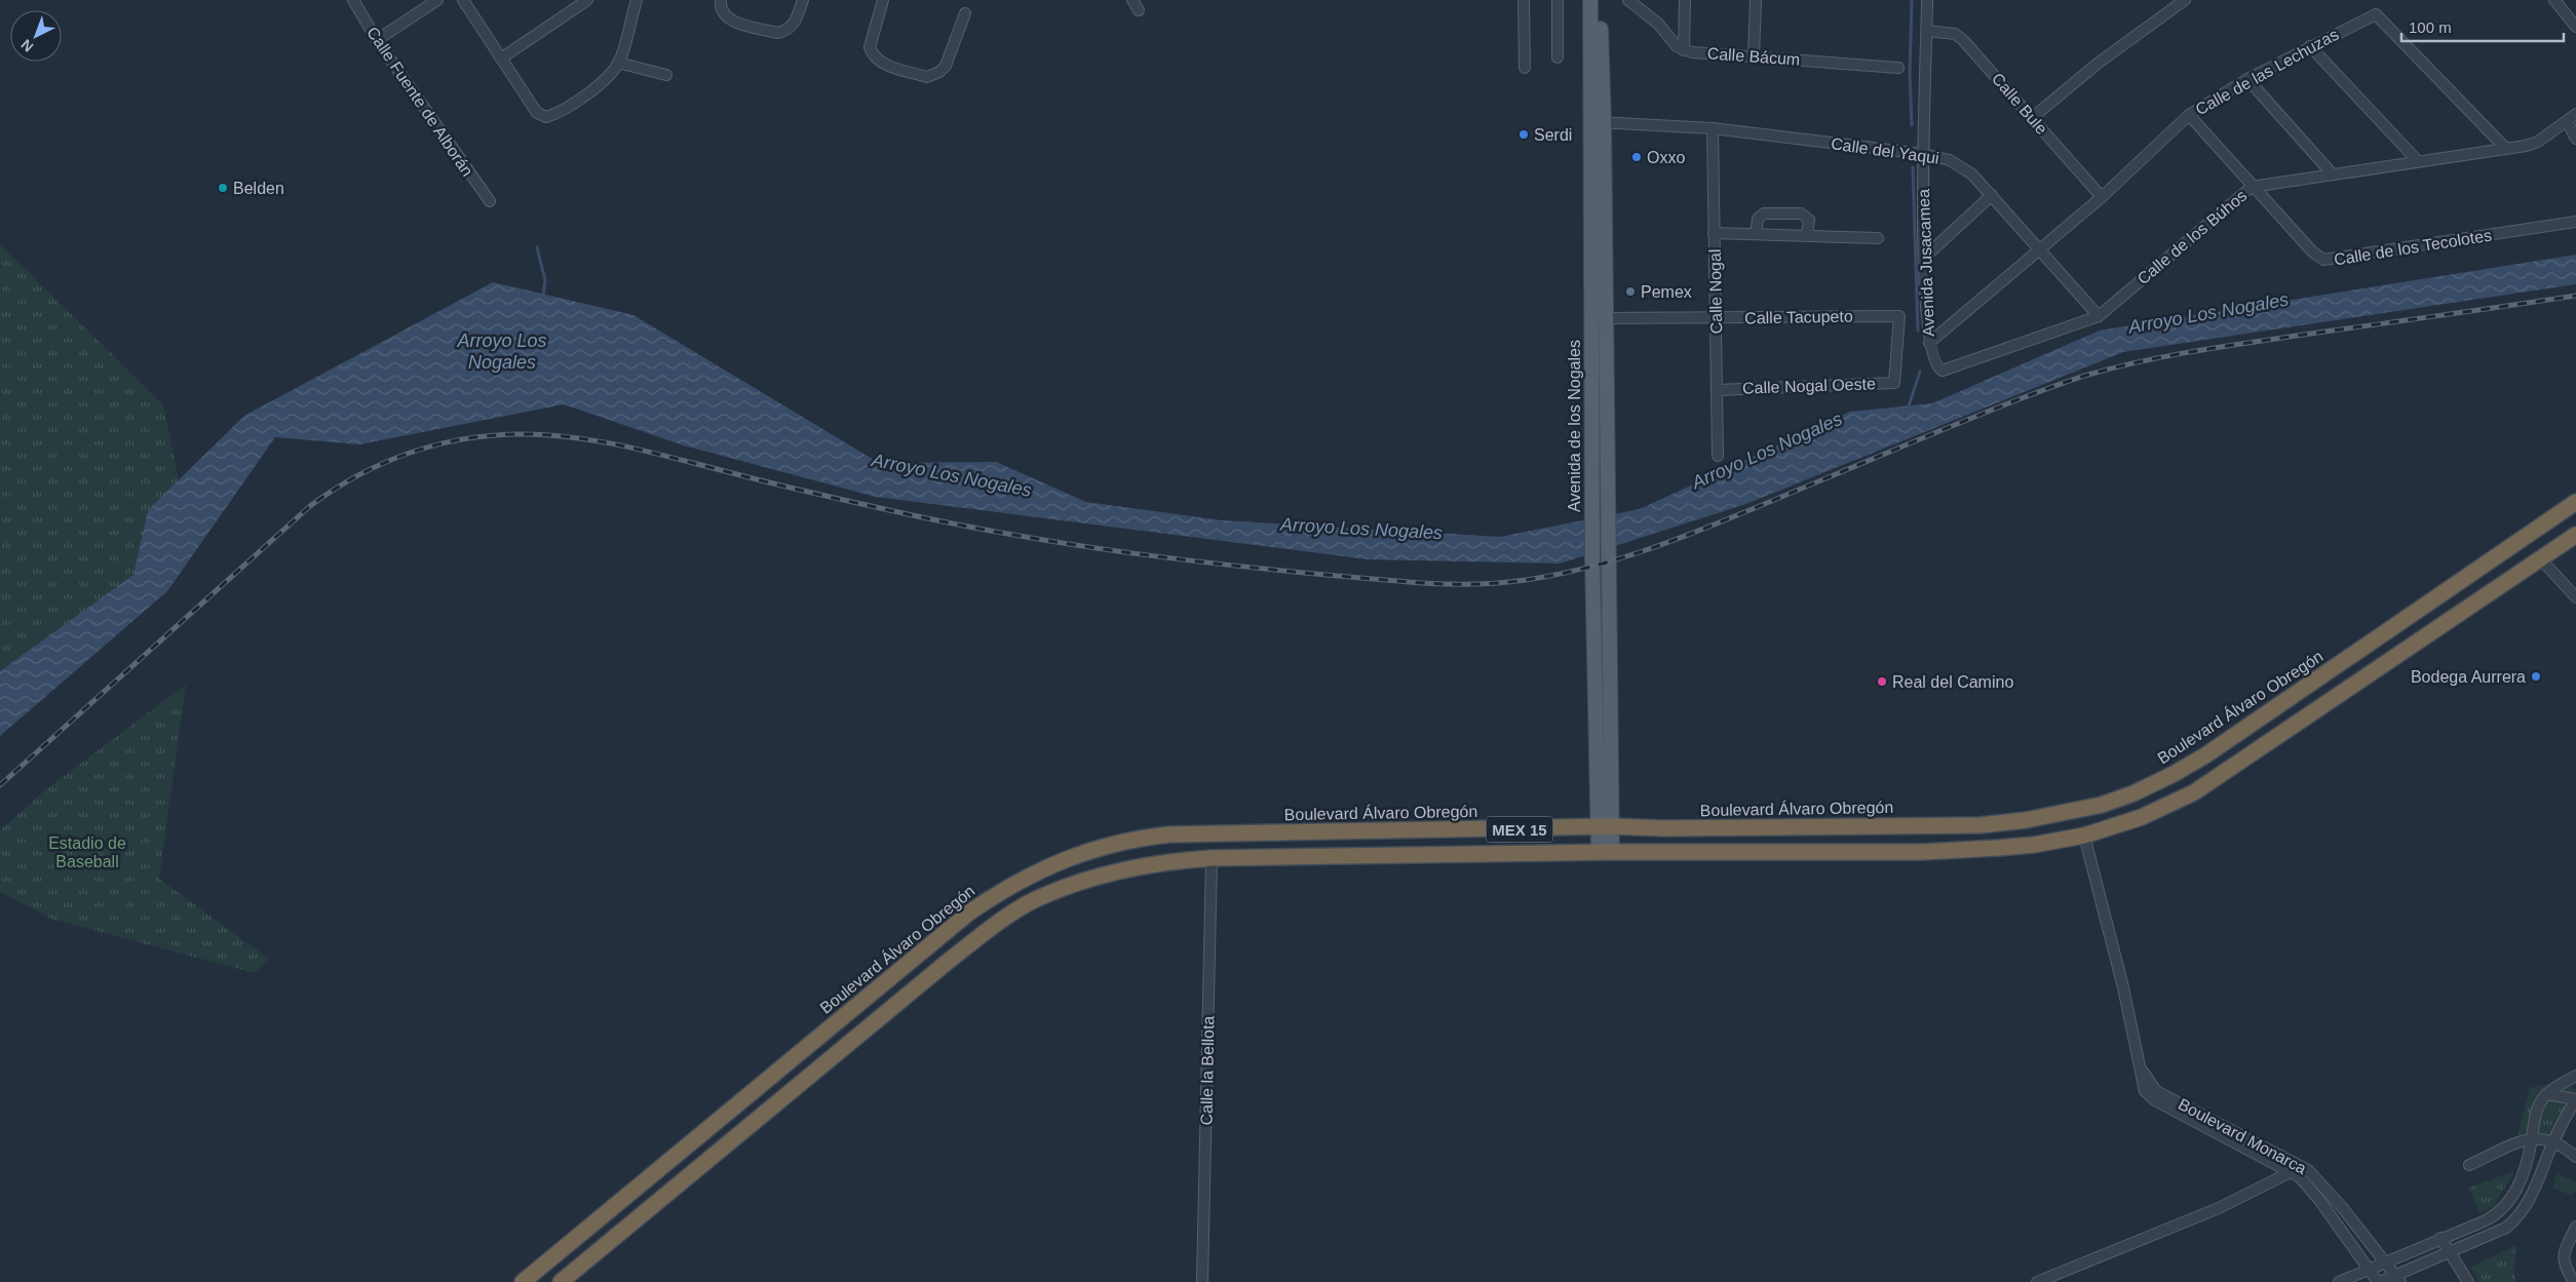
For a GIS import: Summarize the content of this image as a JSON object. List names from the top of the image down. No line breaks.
{"streets":{"highway":["Boulevard Álvaro Obregón","MEX 15"],"main road":["Avenida de los Nogales"],"street":["Calle Bácum","Calle de las Lechuzas","Calle Fuente de Alborán","Calle Bule","Calle del Yaqui","Calle de los Búhos","Calle de los Tecolotes","Avenida Jusacamea","Calle Nogal","Calle Tacupeto","Calle Nogal Oeste","Calle la Bellota","Boulevard Monarca"]},"crossings":[["Calle de las Lechuzas","Calle Bule"],["Calle de las Lechuzas","Calle del Yaqui"],["Calle de las Lechuzas","Calle de los Búhos"],["Calle de las Lechuzas","Calle de los Tecolotes"],["Calle de las Lechuzas","Avenida Jusacamea"],["Calle Bule","Avenida Jusacamea"],["Calle del Yaqui","Calle de los Búhos"],["Calle del Yaqui","Avenida Jusacamea"],["Calle del Yaqui","Calle Nogal"],["Calle del Yaqui","Avenida de los Nogales"],["Calle de los Búhos","Calle de los Tecolotes"],["Calle de los Búhos","Avenida Jusacamea"],["Calle Nogal","Calle Tacupeto"],["Calle Nogal","Calle Nogal Oeste"],["Calle Tacupeto","Calle Nogal Oeste"],["Calle Tacupeto","Avenida de los Nogales"],["Avenida de los Nogales","Boulevard Álvaro Obregón"],["Avenida de los Nogales","MEX 15"],["MEX 15","Calle la Bellota"],["MEX 15","Boulevard Monarca"]],"water":["Arroyo Los Nogales"],"parks":["Estadio de Baseball"],"places":["Serdi","Oxxo","Belden","Pemex","Bodega Aurrera","Real del Camino"],"scale_bar":"100 m","north":"bottom left"}
